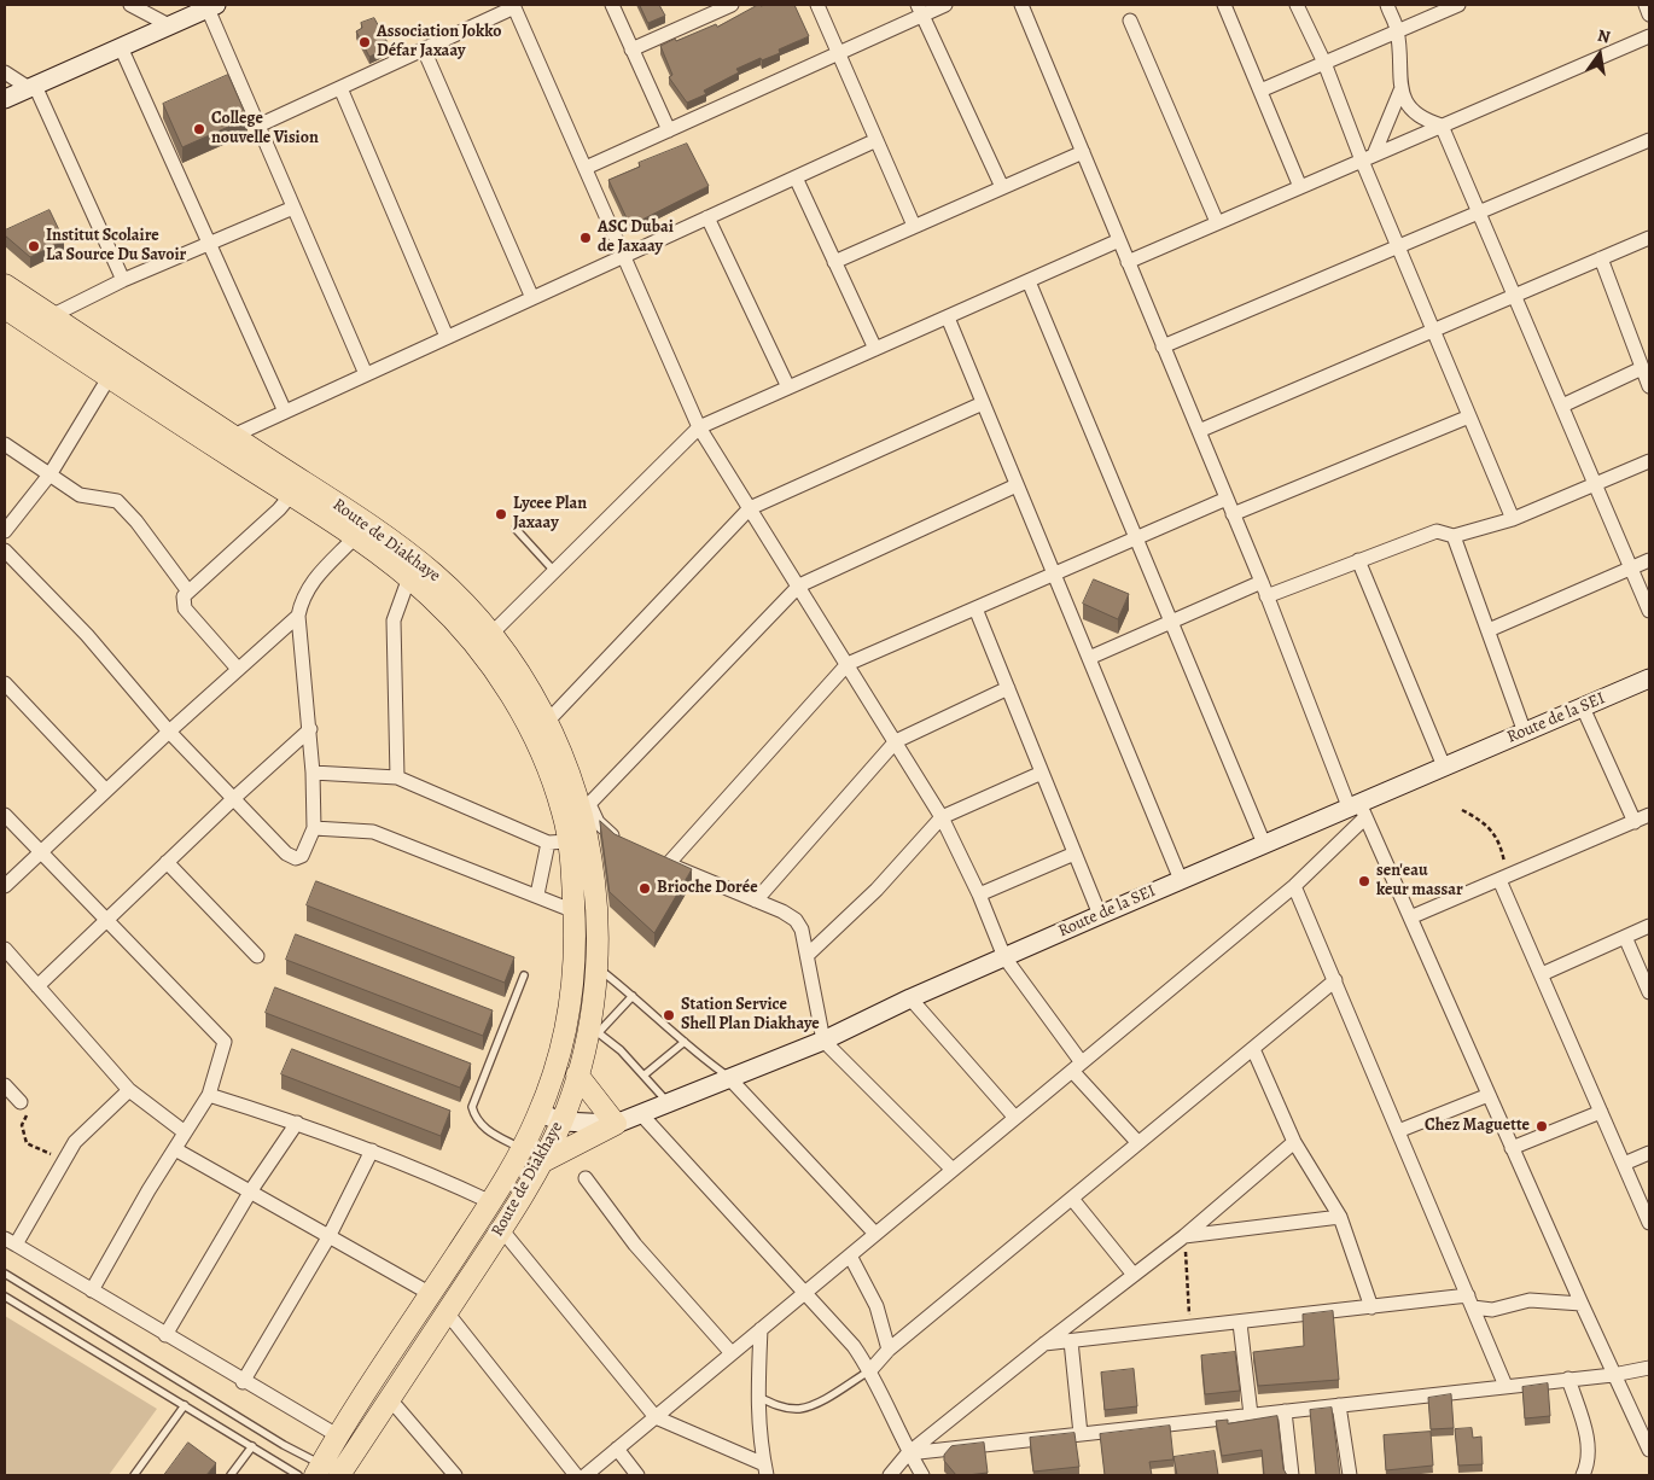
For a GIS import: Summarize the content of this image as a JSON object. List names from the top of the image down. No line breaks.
{"streets":{"main road":["Route de Diakhaye"],"street":["Route de la SEI"]},"crossings":[["Route de Diakhaye","Route de la SEI"]],"places":["Association Jokko Défar Jaxaay","College nouvelle Vision","ASC Dubai de Jaxaay","Institut Scolaire La Source Du Savoir","Lycee Plan Jaxaay","sen'eau keur massar","Brioche Dorée","Station Service Shell Plan Diakhaye","Chez Maguette"],"north":"top"}
